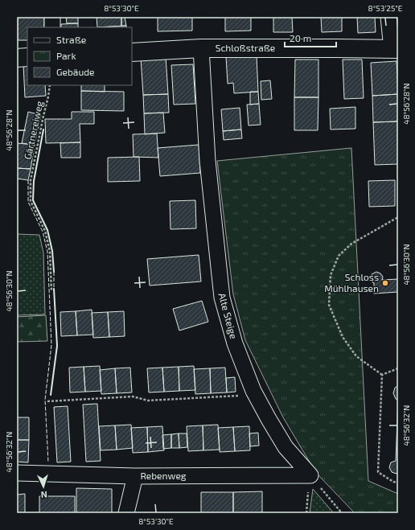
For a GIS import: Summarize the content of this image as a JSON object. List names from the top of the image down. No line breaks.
{"streets":{"street":["Schloßstraße","Alte Steige","Rebenweg"],"path":["Gärtnereiweg"]},"crossings":[["Schloßstraße","Alte Steige"],["Alte Steige","Rebenweg"]],"places":["Schloss Mühlhausen"],"legend":["Straße","Park","Gebäude"],"scale_bar":"20 m","north":"bottom","coordinates":["8°53'30\"E","8°53'25\"E","48°56'28\"N","48°56'30\"N","48°56'32\"N"]}
